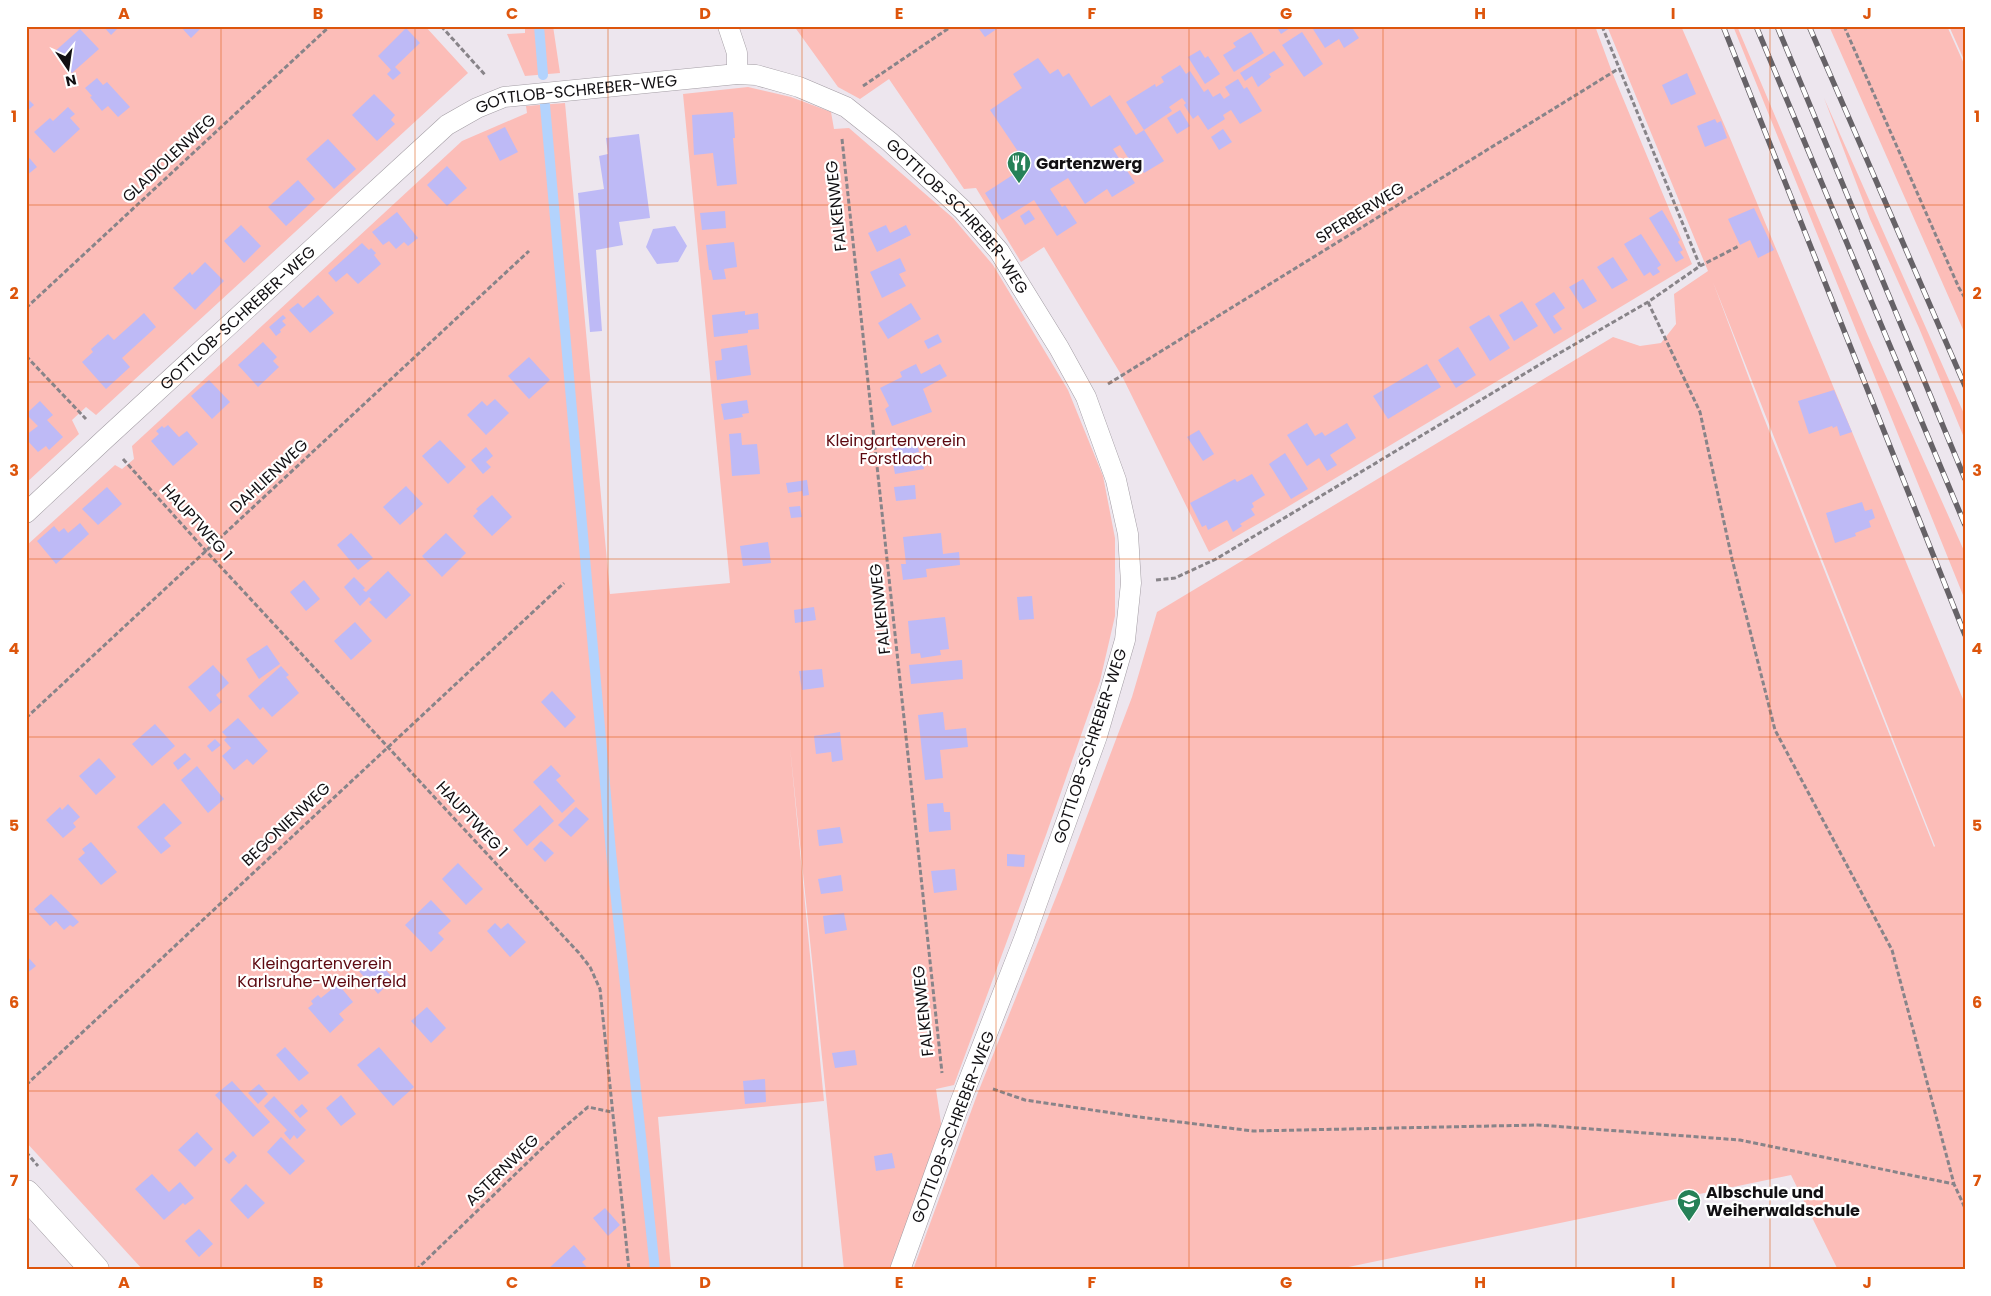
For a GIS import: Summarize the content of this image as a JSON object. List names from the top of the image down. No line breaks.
{"streets":{"lane":["GOTTLOB-SCHREBER-WEG"],"path":["GLADIOLENWEG","FALKENWEG","SPERBERWEG","DAHLIENWEG","HAUPTWEG 1","BEGONIENWEG","ASTERNWEG"]},"crossings":[["DAHLIENWEG","HAUPTWEG 1"],["HAUPTWEG 1","BEGONIENWEG"],["HAUPTWEG 1","ASTERNWEG"]],"parks":["Kleingartenverein Forstlach","Kleingartenverein Karlsruhe-Weiherfeld"],"places":{"restaurant":["Gartenzwerg"],"school or university":["Albschule und Weiherwaldschule"]},"north":"bottom","grid":{"columns":["A","B","C","D","E","F","G","H","I","J"],"rows":["1","2","3","4","5","6","7"]}}
